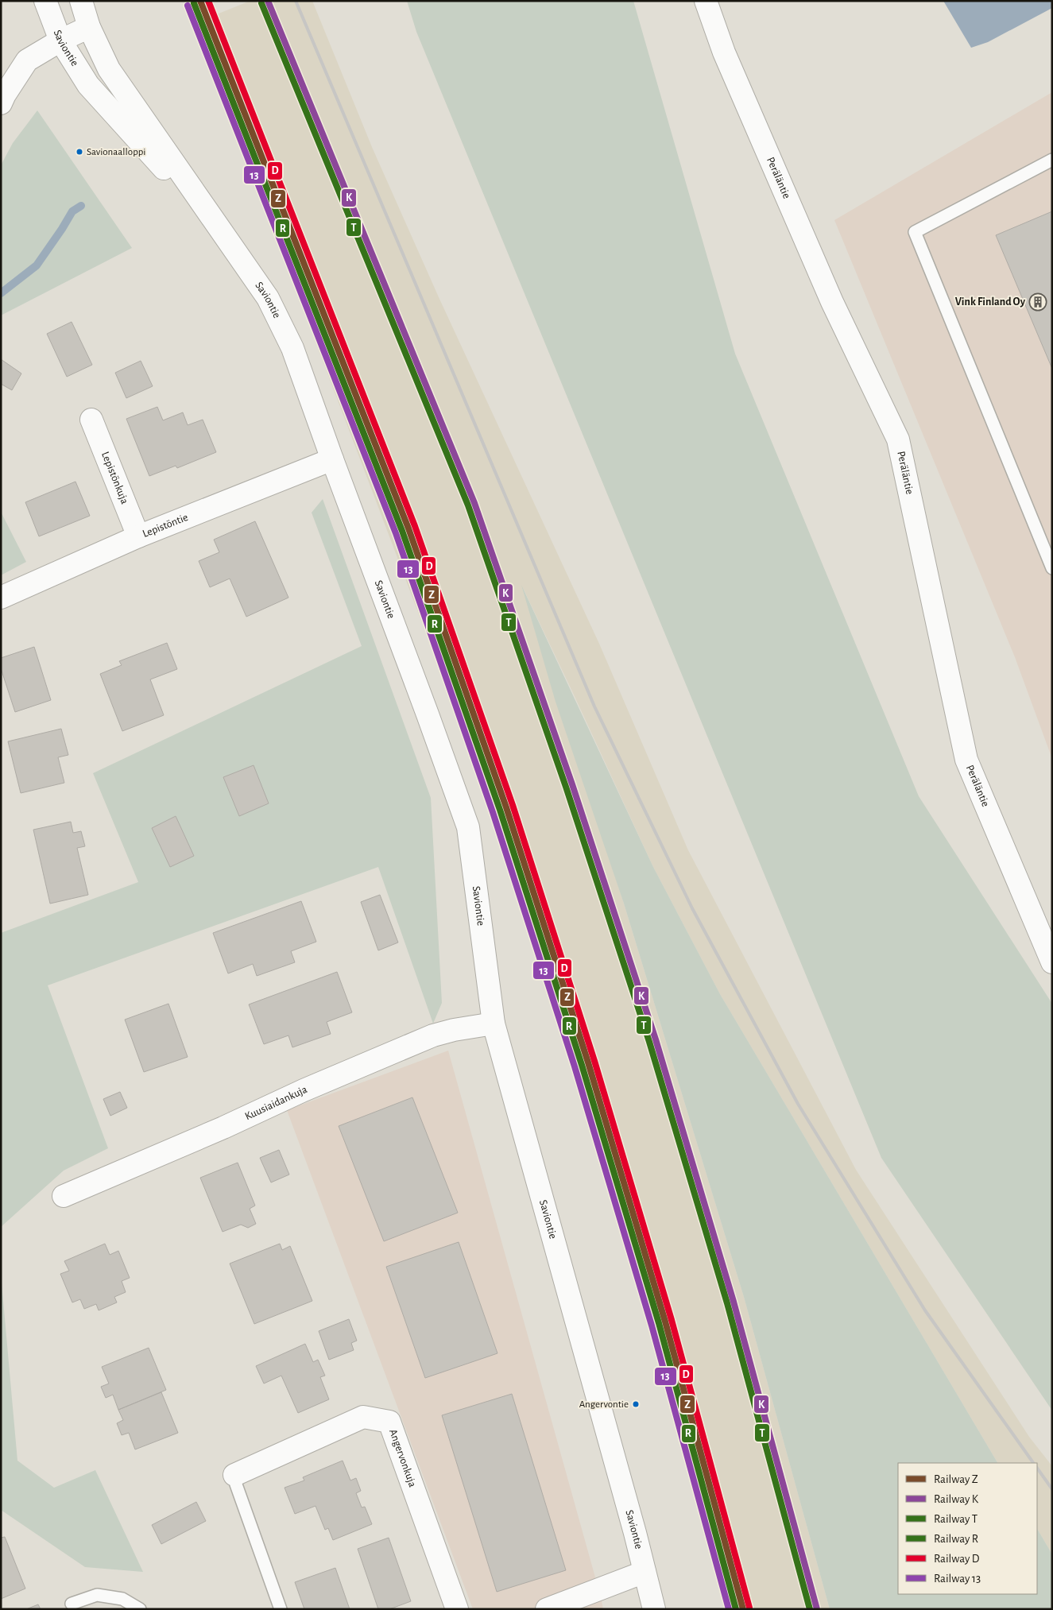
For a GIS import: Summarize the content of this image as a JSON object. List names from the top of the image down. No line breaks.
{"streets":{"street":["Saviontie","Peräläntie","Lepistönkuja","Lepistöntie","Kuusiaidankuja","Angervonkuja"]},"crossings":[["Saviontie","Lepistöntie"],["Saviontie","Kuusiaidankuja"],["Lepistönkuja","Lepistöntie"]],"places":{"other":["Savionaalloppi","Angervontie"],"building":["Vink Finland Oy"]},"lines":["rail line Z","rail line K","rail line D","rail line T","rail line R","rail line 13"],"legend":["Railway Z","Railway K","Railway T","Railway R","Railway D","Railway 13"]}
